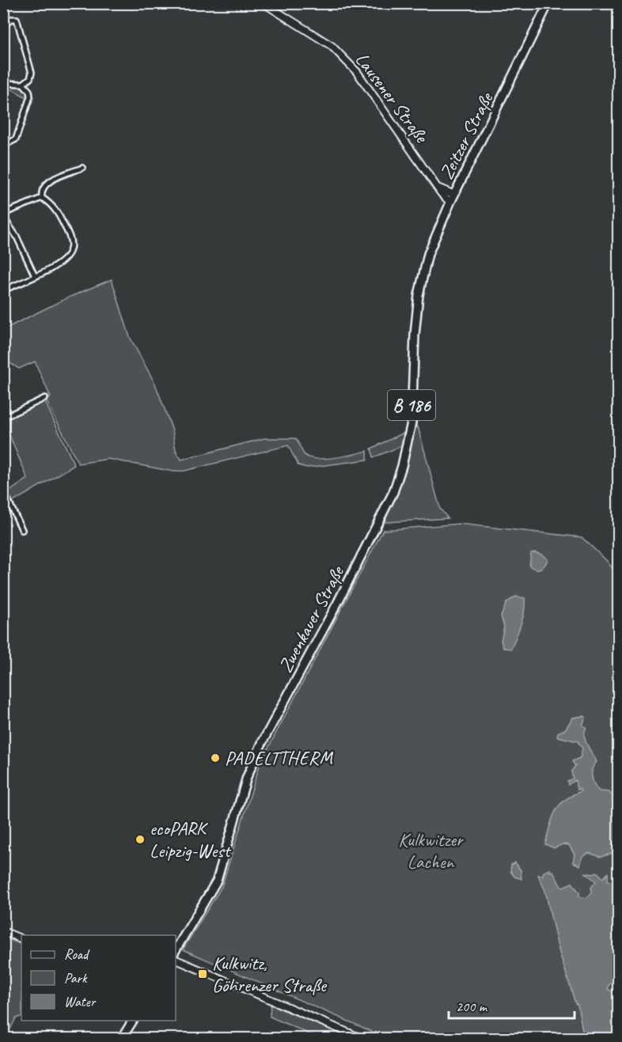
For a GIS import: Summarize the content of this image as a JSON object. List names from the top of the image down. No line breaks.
{"streets":{"main road":["Lausener Straße","Zeitzer Straße","B 186","Zwenkauer Straße"]},"crossings":[["Lausener Straße","Zeitzer Straße"],["Zeitzer Straße","Zwenkauer Straße"]],"parks":["Kulkwitzer Lachen"],"places":{"other":["PADELTTHERM","ecoPARK Leipzig-West"],"transit":["Kulkwitz, Göhrenzer Straße"]},"legend":["Road","Park","Water"],"scale_bar":"200 m"}
